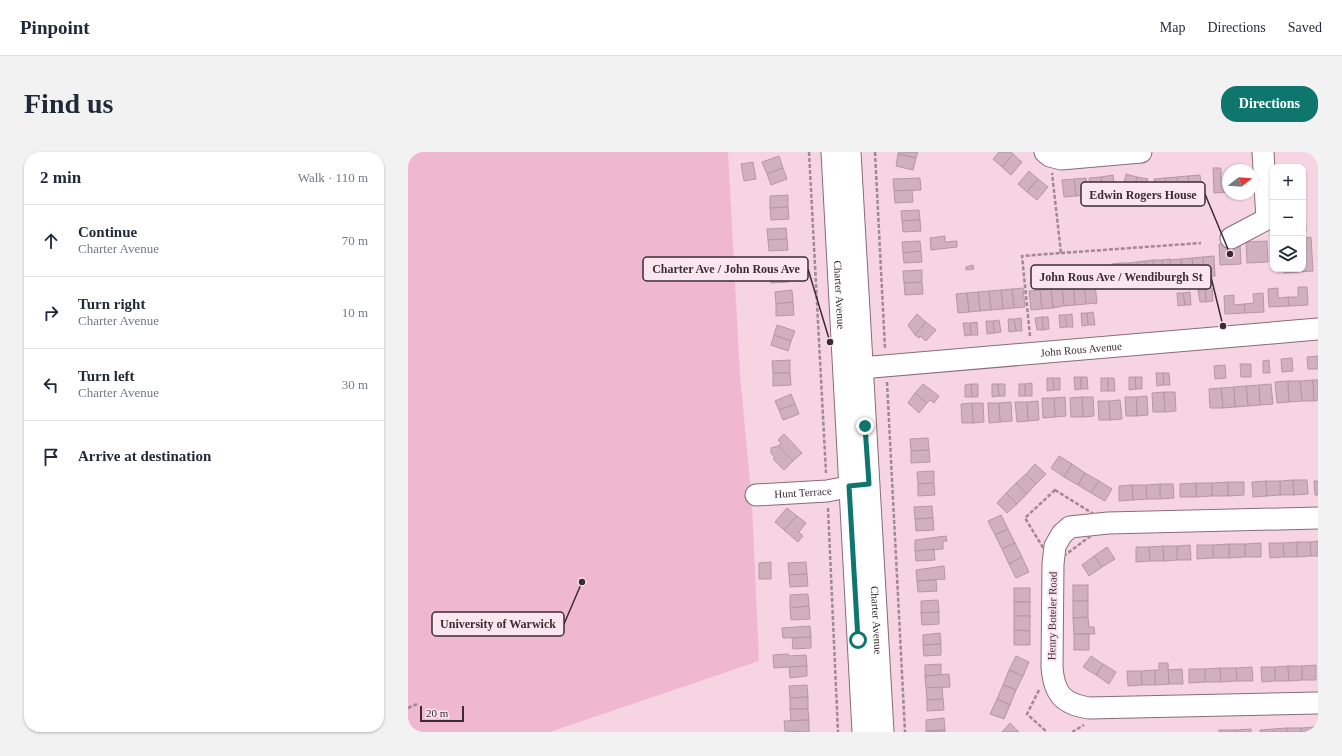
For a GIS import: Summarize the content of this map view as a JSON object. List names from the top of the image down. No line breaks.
{"streets":{"street":["Charter Avenue","John Rous Avenue","Hunt Terrace","Henry Boteler Road"]},"crossings":[["Charter Avenue","John Rous Avenue"],["Charter Avenue","Hunt Terrace"]],"places":["Edwin Rogers House","John Rous Ave / Wendiburgh St","Charter Ave / John Rous Ave","University of Warwick"],"scale_bar":"20 m","north":"right","page":{"header":"Pinpoint","nav":["Map","Directions","Saved"],"buttons":"Directions","title":"Find us","heading":["2 min","Walk · 110 m"],"map_buttons":["+","−"],"list":[["Continue","Charter Avenue","70 m"],["Turn right","Charter Avenue","10 m"],["Turn left","Charter Avenue","30 m"],"Arrive at destination"],"scale":"20 m"}}
